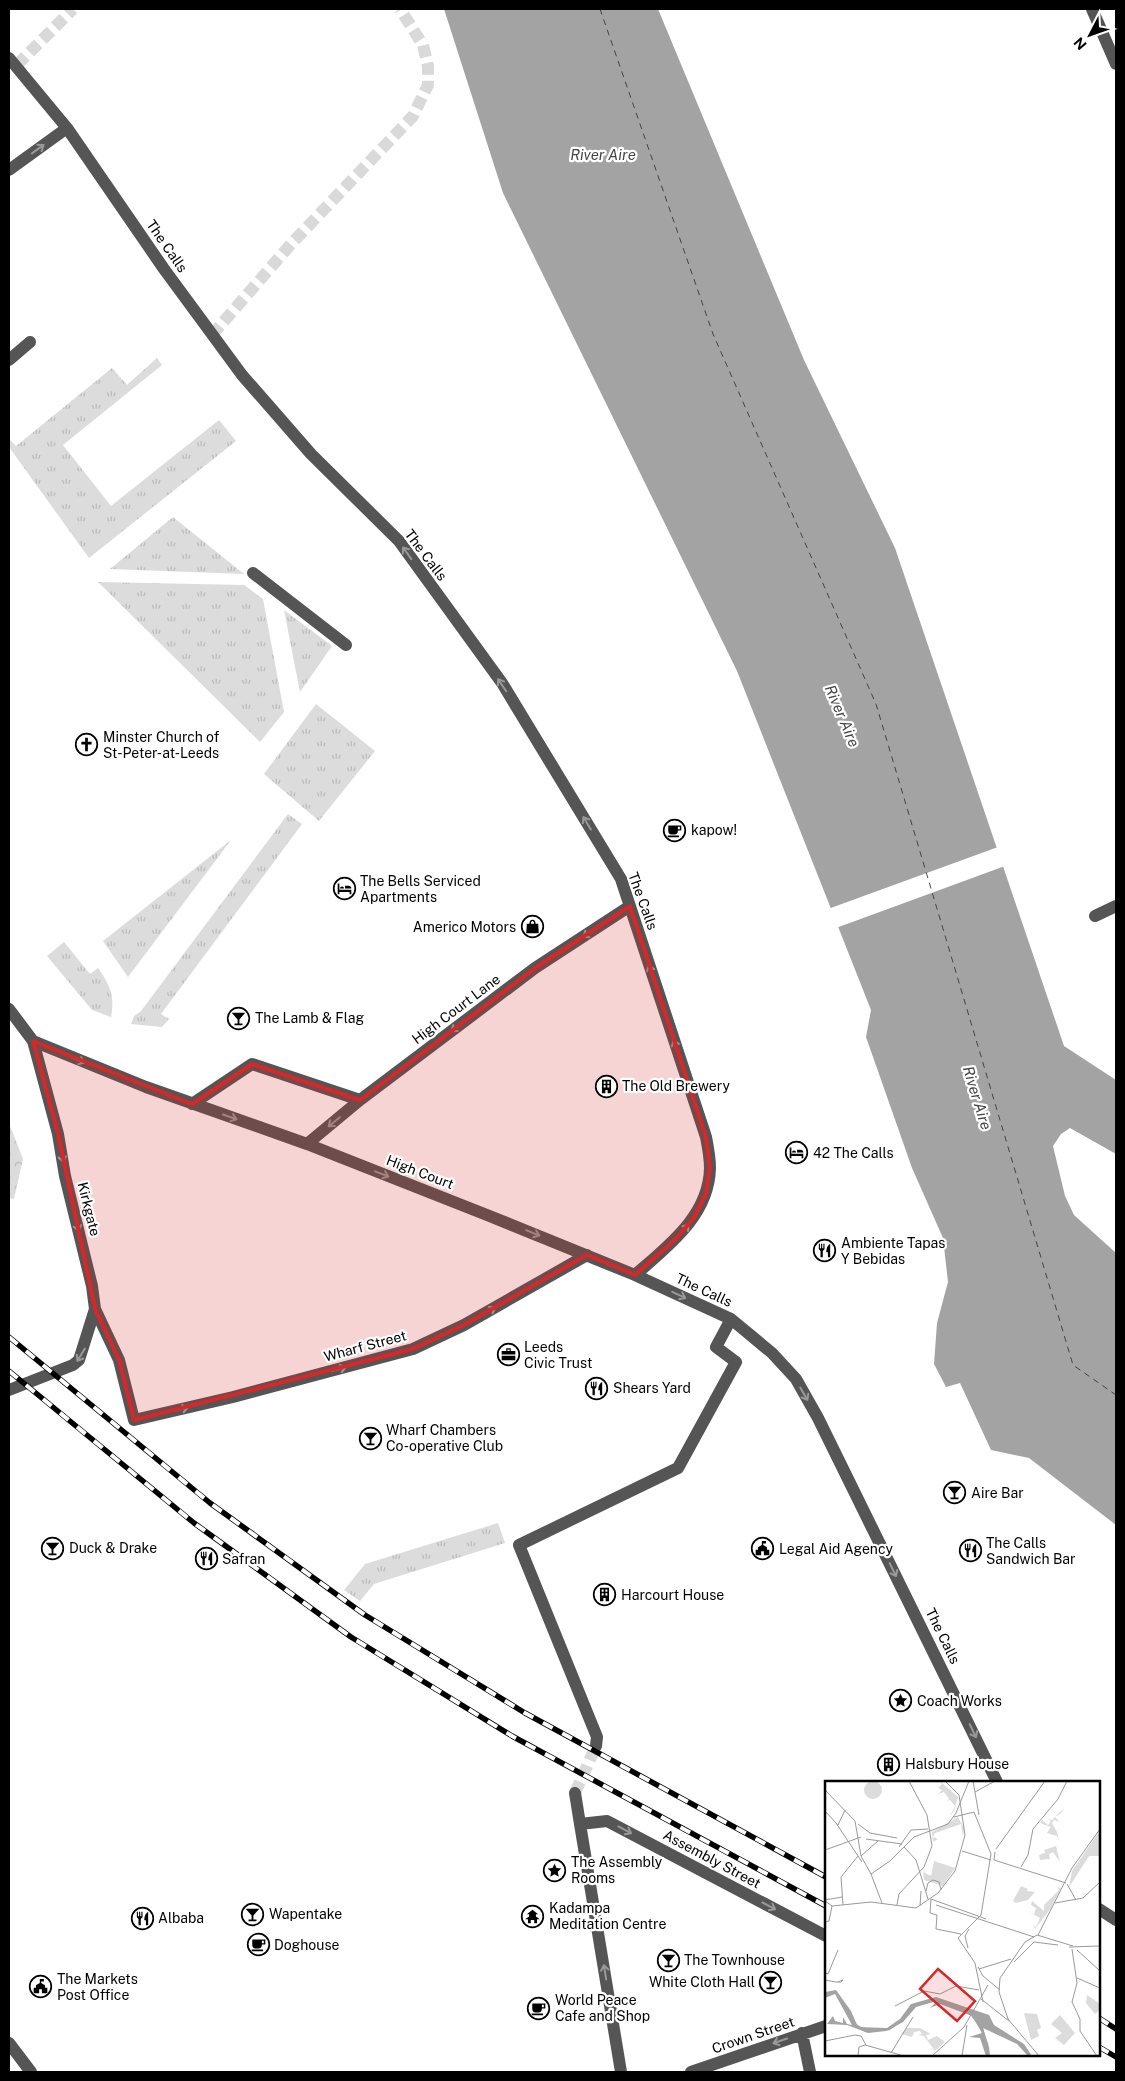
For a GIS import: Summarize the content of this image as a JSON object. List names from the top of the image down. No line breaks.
{"streets":{"street":["The Calls","High Court Lane","High Court","Kirkgate","Wharf Street","Assembly Street","Crown Street"]},"crossings":[["The Calls","High Court Lane"],["The Calls","High Court"],["High Court Lane","High Court"],["High Court","Kirkgate"],["High Court","Wharf Street"],["Kirkgate","Wharf Street"]],"one_way":["High Court Lane","High Court","Kirkgate","Wharf Street","Assembly Street","Crown Street"],"water":["River Aire"],"places":{"church":["Minster Church of St-Peter-at-Leeds"],"cafe":["kapow!","Doghouse","World Peace Cafe and Shop"],"hotel":["The Bells Serviced Apartments","42 The Calls"],"shop":["Americo Motors"],"bar":["The Lamb & Flag","Wharf Chambers Co-operative Club","Aire Bar","Duck & Drake","Wapentake","The Townhouse","White Cloth Hall"],"building":["The Old Brewery","Harcourt House","Halsbury House"],"restaurant":["Ambiente Tapas Y Bebidas","Shears Yard","The Calls Sandwich Bar","Safran","Albaba"],"office":["Leeds Civic Trust"],"public building":["Legal Aid Agency","The Markets Post Office"],"place":["Coach Works","The Assembly Rooms"],"temple":["Kadampa Meditation Centre"]},"north":"bottom left"}
